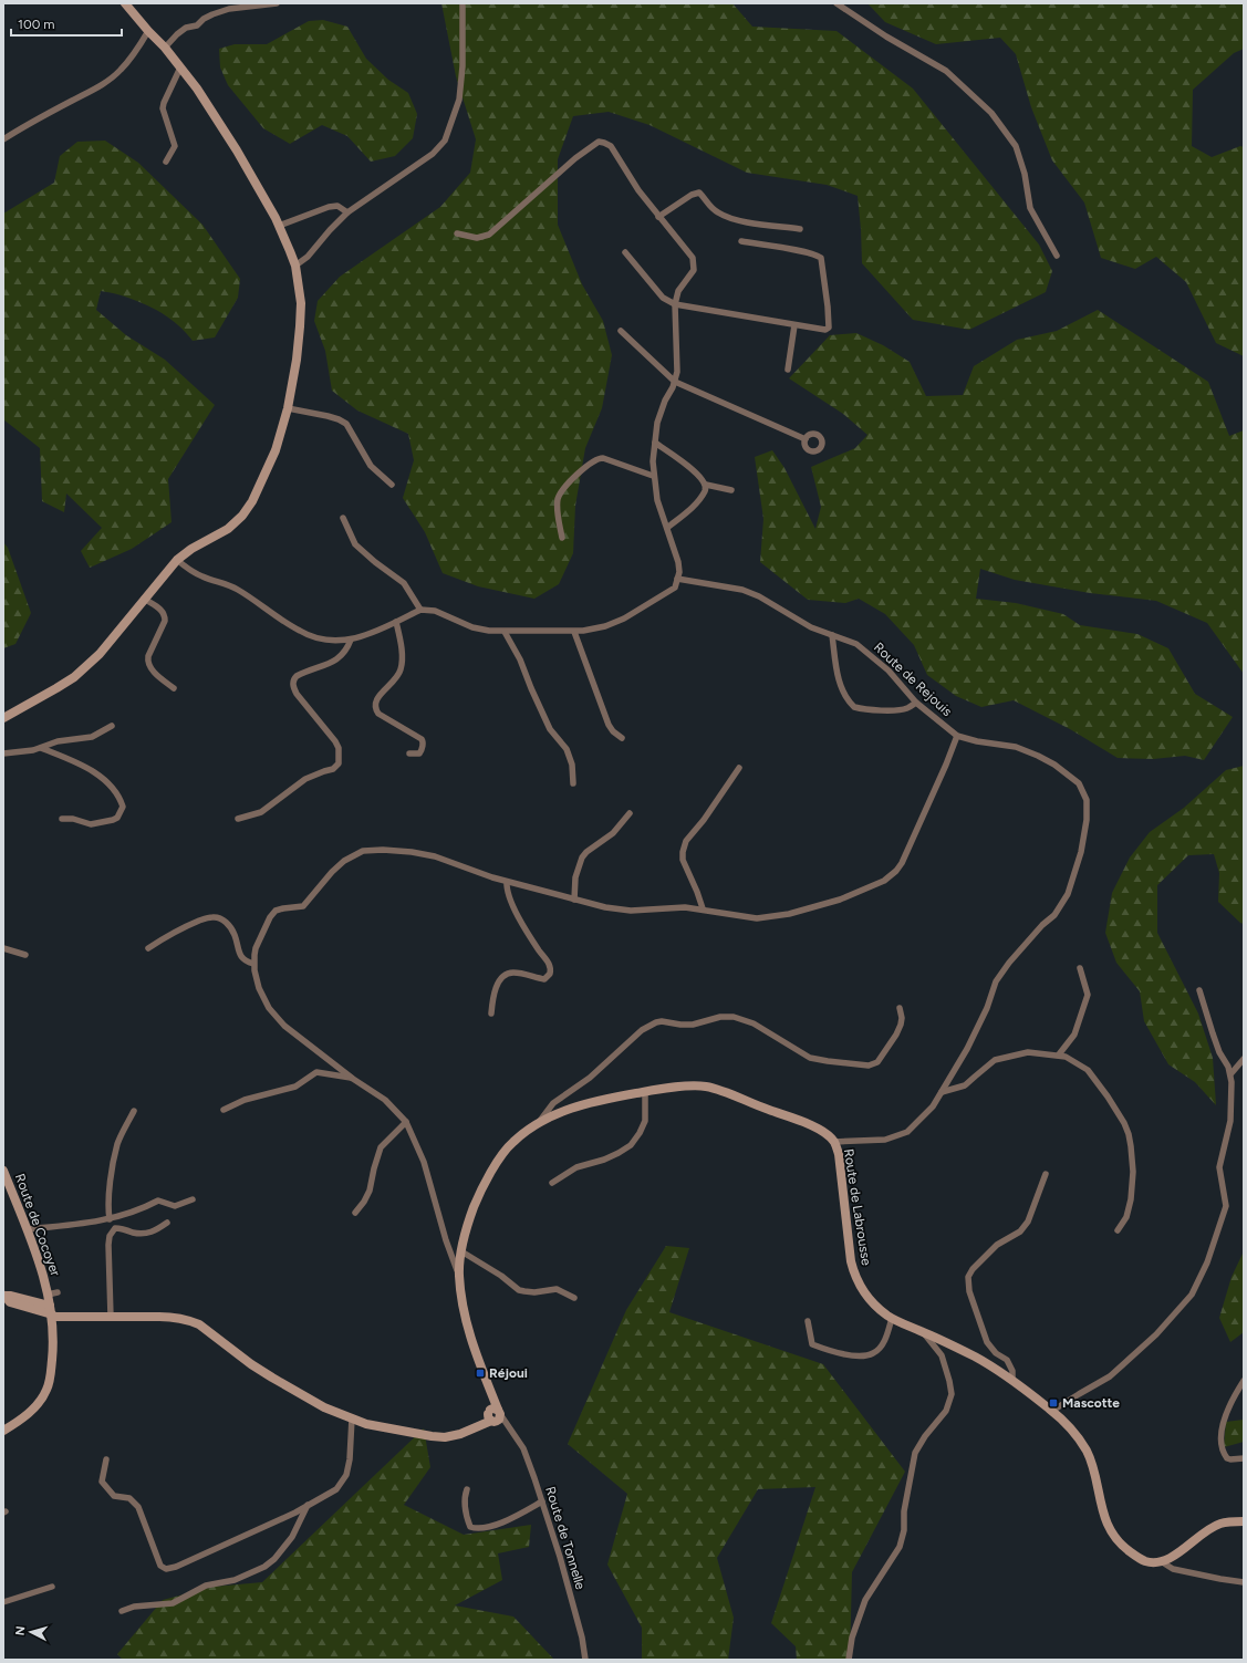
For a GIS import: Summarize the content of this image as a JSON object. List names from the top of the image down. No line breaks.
{"streets":{"street":["Route de Rejouis","Route de Labrousse","Route de Cocoyer","Route de Tonnelle"]},"crossings":[["Route de Rejouis","Route de Labrousse"],["Route de Labrousse","Route de Cocoyer"],["Route de Labrousse","Route de Tonnelle"]],"places":{"transit":["Réjoui","Mascotte"]},"scale_bar":"100 m","north":"left"}
